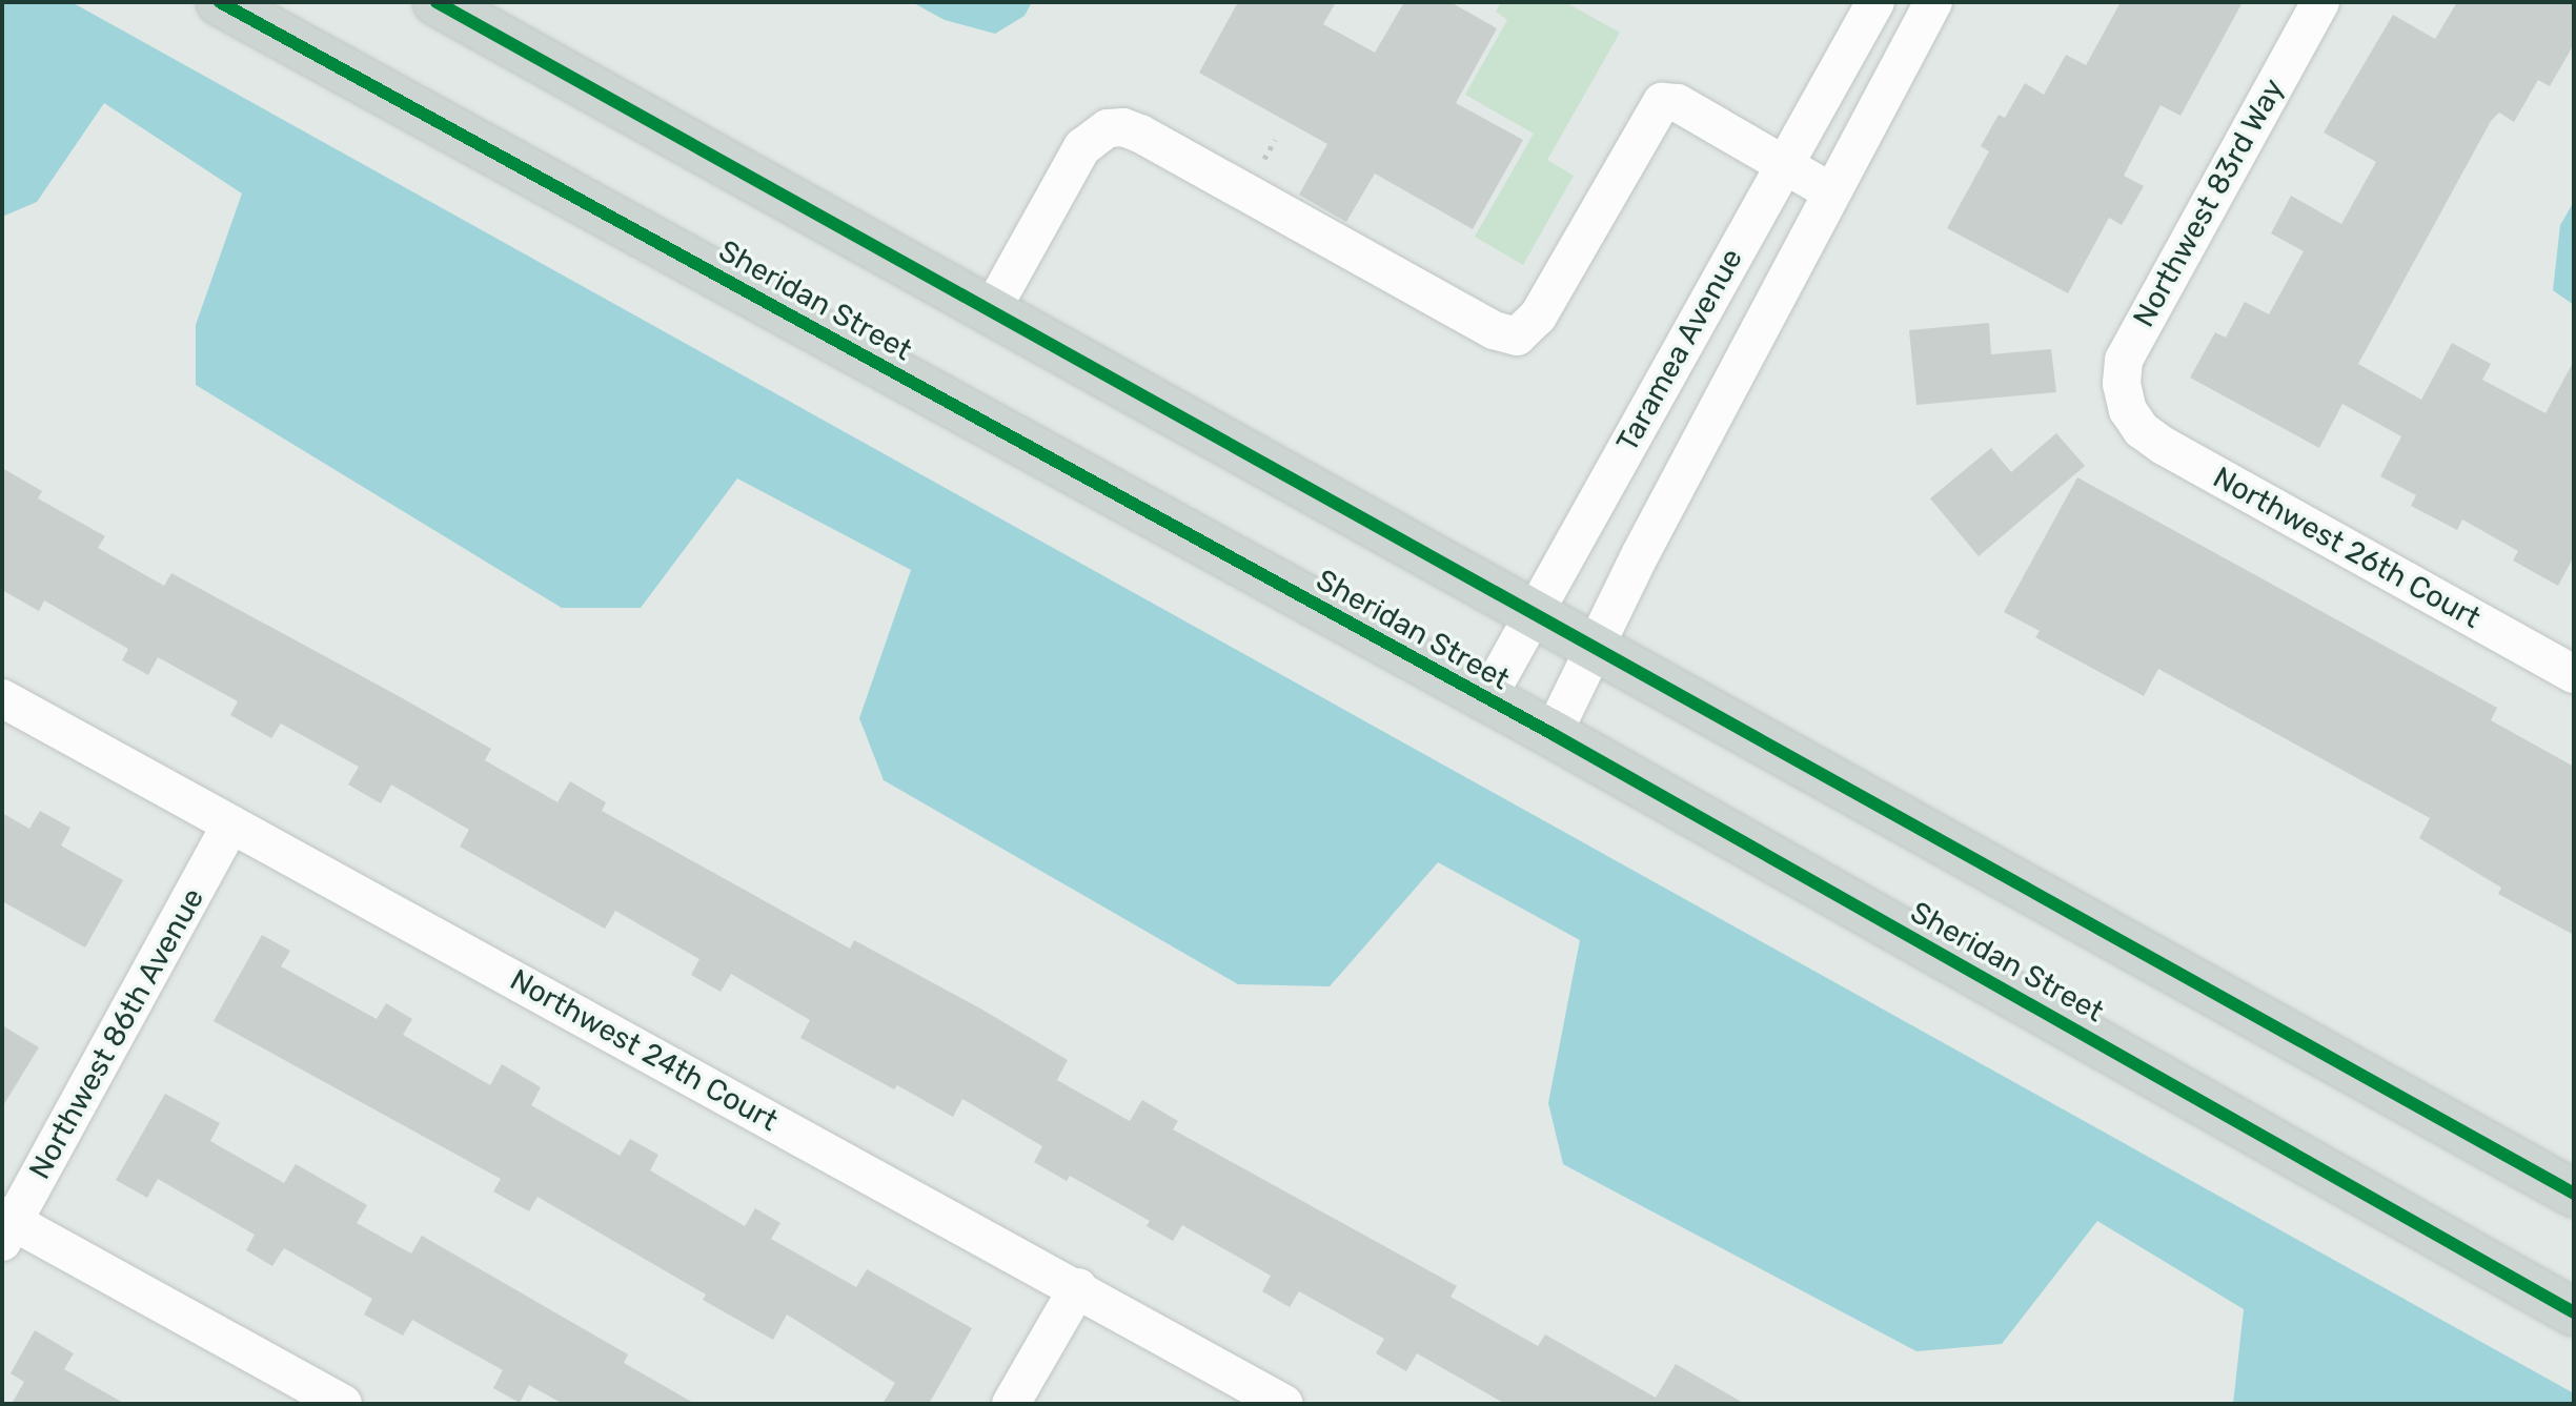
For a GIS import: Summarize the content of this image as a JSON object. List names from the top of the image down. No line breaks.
{"streets":{"main road":["Sheridan Street"],"street":["Northwest 83rd Way","Taramea Avenue","Northwest 26th Court","Northwest 86th Avenue","Northwest 24th Court"]},"crossings":[["Northwest 83rd Way","Northwest 26th Court"],["Sheridan Street","Taramea Avenue"],["Northwest 86th Avenue","Northwest 24th Court"]]}
